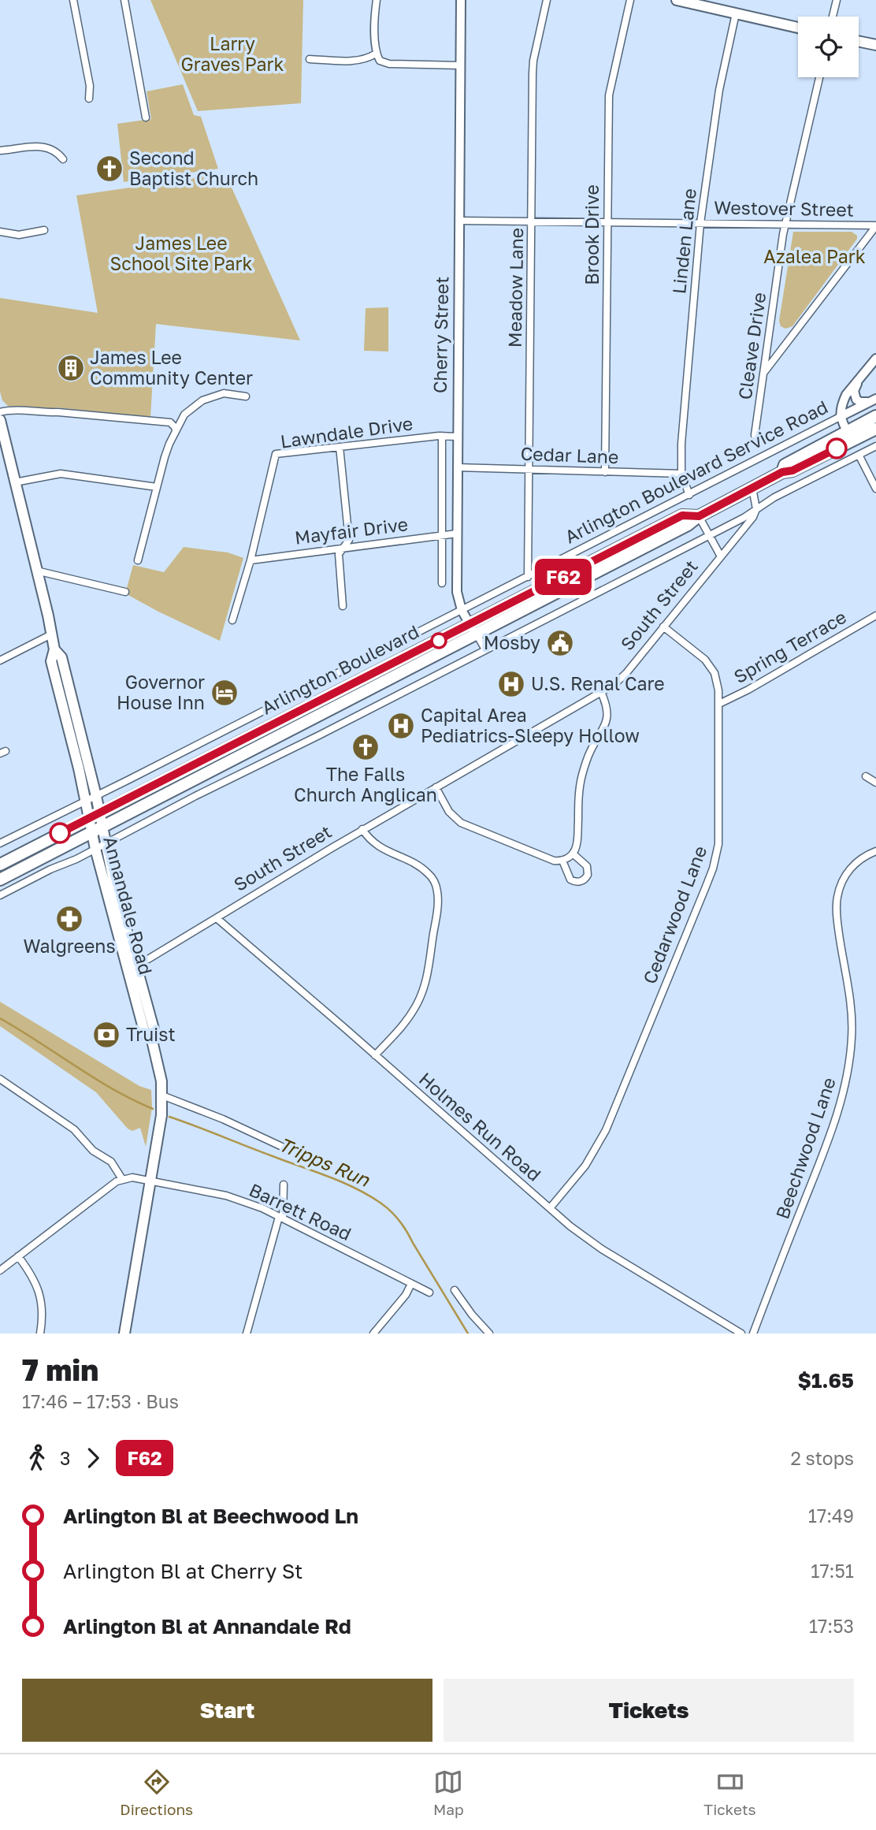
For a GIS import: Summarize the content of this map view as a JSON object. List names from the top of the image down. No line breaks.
{"streets":{"highway":["Arlington Boulevard"],"main road":["Annandale Road"],"street":["Westover Street","Brook Drive","Linden Lane","Meadow Lane","Cherry Street","Cleave Drive","Lawndale Drive","Cedar Lane","Arlington Boulevard Service Road","Mayfair Drive","South Street","Spring Terrace","Cedarwood Lane","Holmes Run Road","Beechwood Lane","Barrett Road"]},"crossings":[["Westover Street","Brook Drive"],["Westover Street","Linden Lane"],["Westover Street","Meadow Lane"],["Westover Street","Cherry Street"],["Westover Street","Cleave Drive"],["Brook Drive","Cedar Lane"],["Linden Lane","Cedar Lane"],["Linden Lane","Arlington Boulevard Service Road"],["Meadow Lane","Cedar Lane"],["Meadow Lane","Arlington Boulevard Service Road"],["Cherry Street","Lawndale Drive"],["Cherry Street","Cedar Lane"],["Cherry Street","Arlington Boulevard Service Road"],["Cherry Street","Mayfair Drive"],["Cherry Street","Arlington Boulevard"],["Lawndale Drive","Mayfair Drive"],["Arlington Boulevard Service Road","Annandale Road"],["South Street","Annandale Road"],["South Street","Cedarwood Lane"],["South Street","Holmes Run Road"],["Spring Terrace","Cedarwood Lane"],["Arlington Boulevard","Annandale Road"],["Annandale Road","Barrett Road"],["Cedarwood Lane","Holmes Run Road"]],"water":["Tripps Run"],"parks":["Larry Graves Park","James Lee School Site Park","Azalea Park"],"places":{"church":["Second Baptist Church","The Falls Church Anglican"],"building":["James Lee Community Center"],"public building":["Mosby"],"hospital":["U.S. Renal Care","Capital Area Pediatrics-Sleepy Hollow"],"hotel":["Governor House Inn"],"pharmacy":["Walgreens"],"bank":["Truist"]},"lines":["bus line F62"],"page":{"on_map":"F62","heading":["7 min","17:46 – 17:53 · Bus","$1.65"],"legs":["3","F62","2 stops"],"list":[{"name":"Arlington Bl at Beechwood Ln","value":"17:49"},{"name":"Arlington Bl at Cherry St","value":"17:51"},{"name":"Arlington Bl at Annandale Rd","value":"17:53"}],"buttons":["Start","Tickets"],"tabs":["Directions","Map","Tickets"]}}
